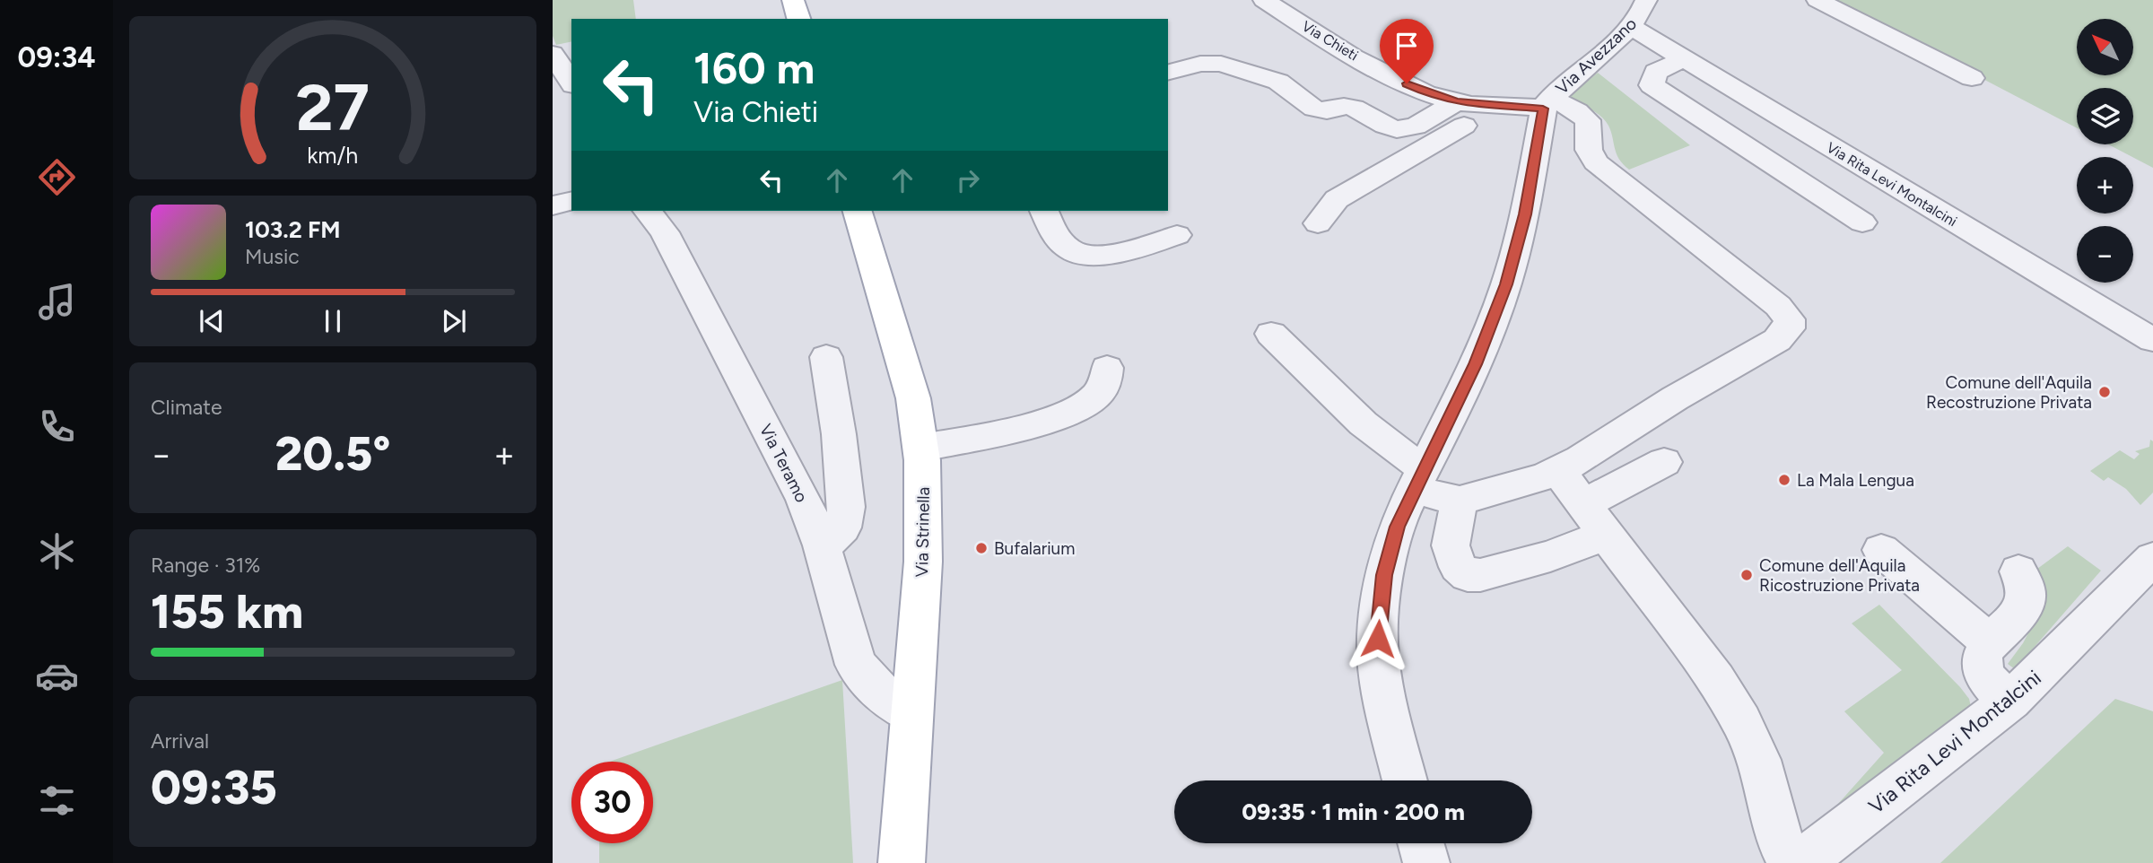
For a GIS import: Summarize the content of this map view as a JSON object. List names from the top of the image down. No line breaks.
{"streets":{"main road":["Via Strinella"],"street":["Via Chieti","Via Avezzano","Via Rita Levi Montalcini","Via Teramo"]},"crossings":[["Via Chieti","Via Avezzano"],["Via Avezzano","Via Rita Levi Montalcini"],["Via Teramo","Via Strinella"]],"places":["Comune dell'Aquila Recostruzione Privata","La Mala Lengua","Bufalarium","Comune dell'Aquila Ricostruzione Privata"],"north":"top left","page":{"tabs":"09:34","map_buttons":["+","−"],"turn":["160 m","Via Chieti"],"song":["103.2 FM","Music"],"tile":["Climate",["Range · 31%","155 km"],["Arrival","09:35"]],"heat":["−","20.5°","+"],"limit":"30","trip":"09:35 · 1 min · 200 m","gauge":["27","km/h"]}}
